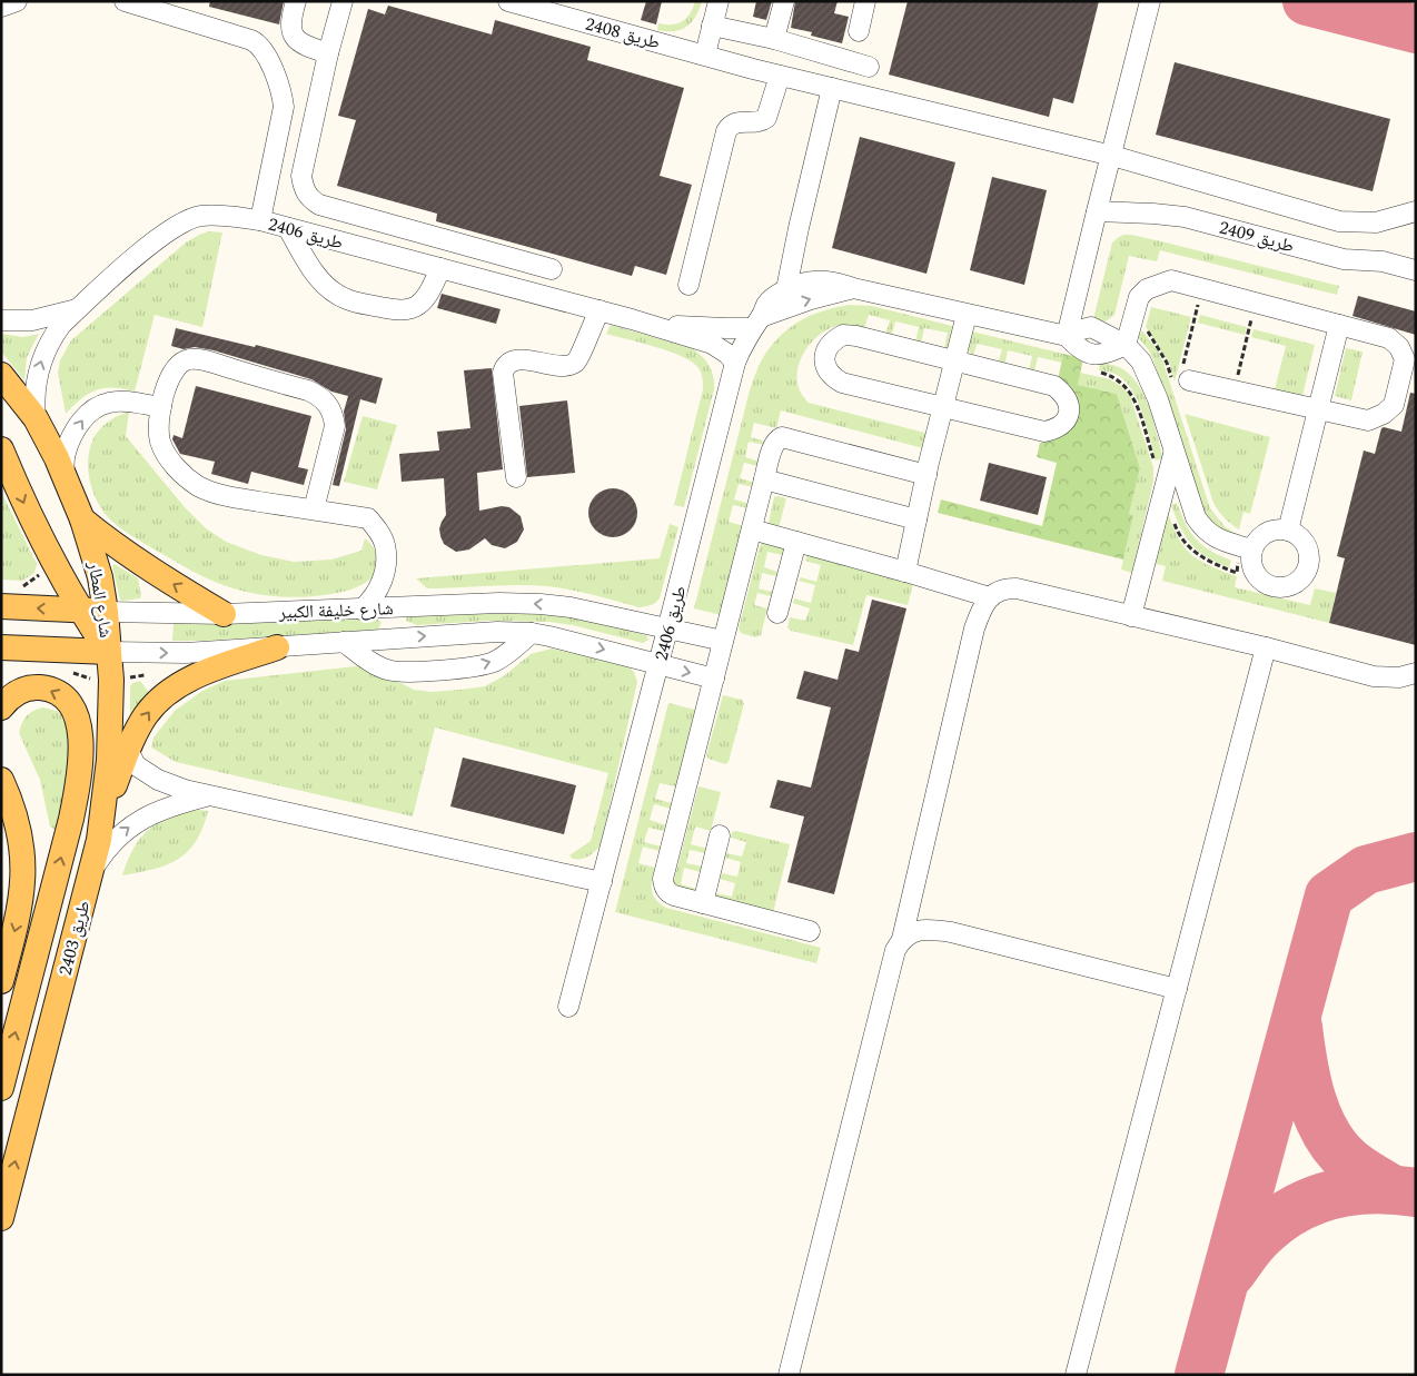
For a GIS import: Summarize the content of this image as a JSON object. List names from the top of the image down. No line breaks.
{"streets":{"main road":["شارع المطار","شارع خليفة الكبير","طريق 2403"],"street":["طريق 2408","طريق 2406","طريق 2409"]},"crossings":[["طريق 2406","شارع خليفة الكبير"],["شارع المطار","شارع خليفة الكبير"],["شارع المطار","طريق 2403"],["شارع خليفة الكبير","طريق 2403"]]}
